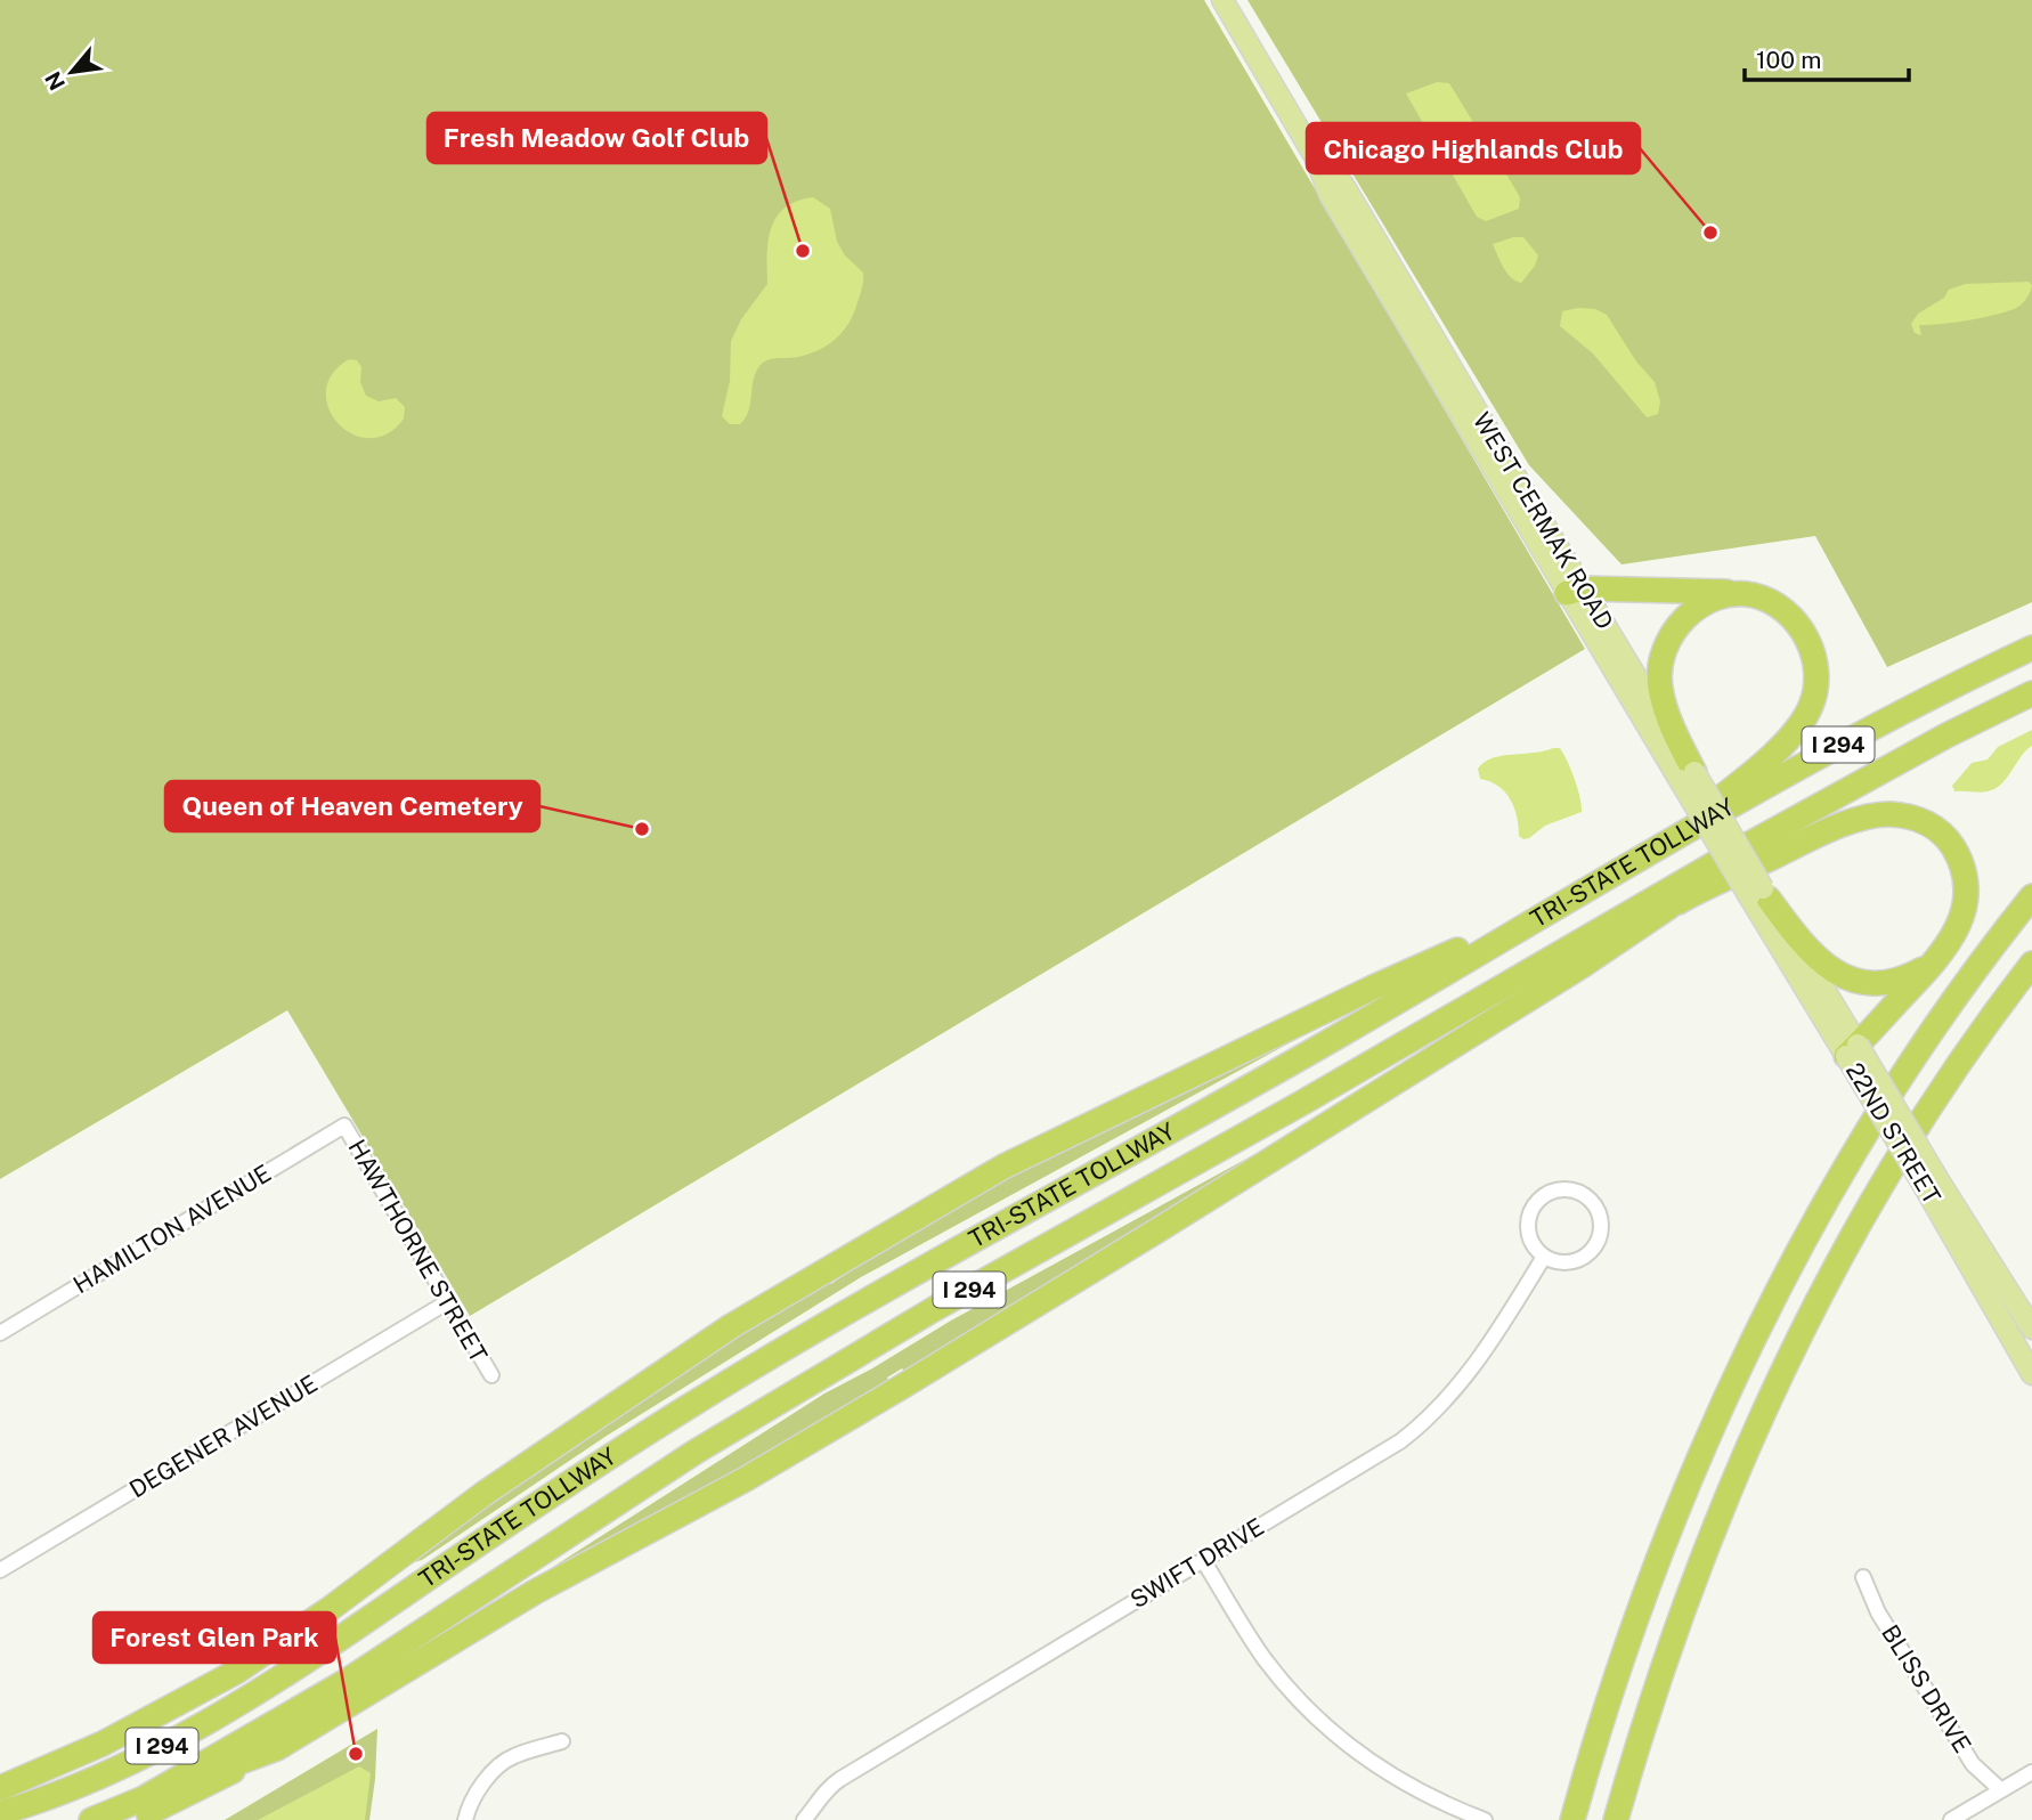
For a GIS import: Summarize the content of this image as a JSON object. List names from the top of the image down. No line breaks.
{"streets":{"highway":["I 294","TRI-STATE TOLLWAY"],"main road":["WEST CERMAK ROAD","22ND STREET"],"street":["HAMILTON AVENUE","HAWTHORNE STREET","DEGENER AVENUE","SWIFT DRIVE","BLISS DRIVE"]},"crossings":[["WEST CERMAK ROAD","22ND STREET"],["HAMILTON AVENUE","HAWTHORNE STREET"],["HAWTHORNE STREET","DEGENER AVENUE"]],"places":["Chicago Highlands Club","Fresh Meadow Golf Club","Queen of Heaven Cemetery","Forest Glen Park"],"scale_bar":"100 m","north":"bottom left"}
